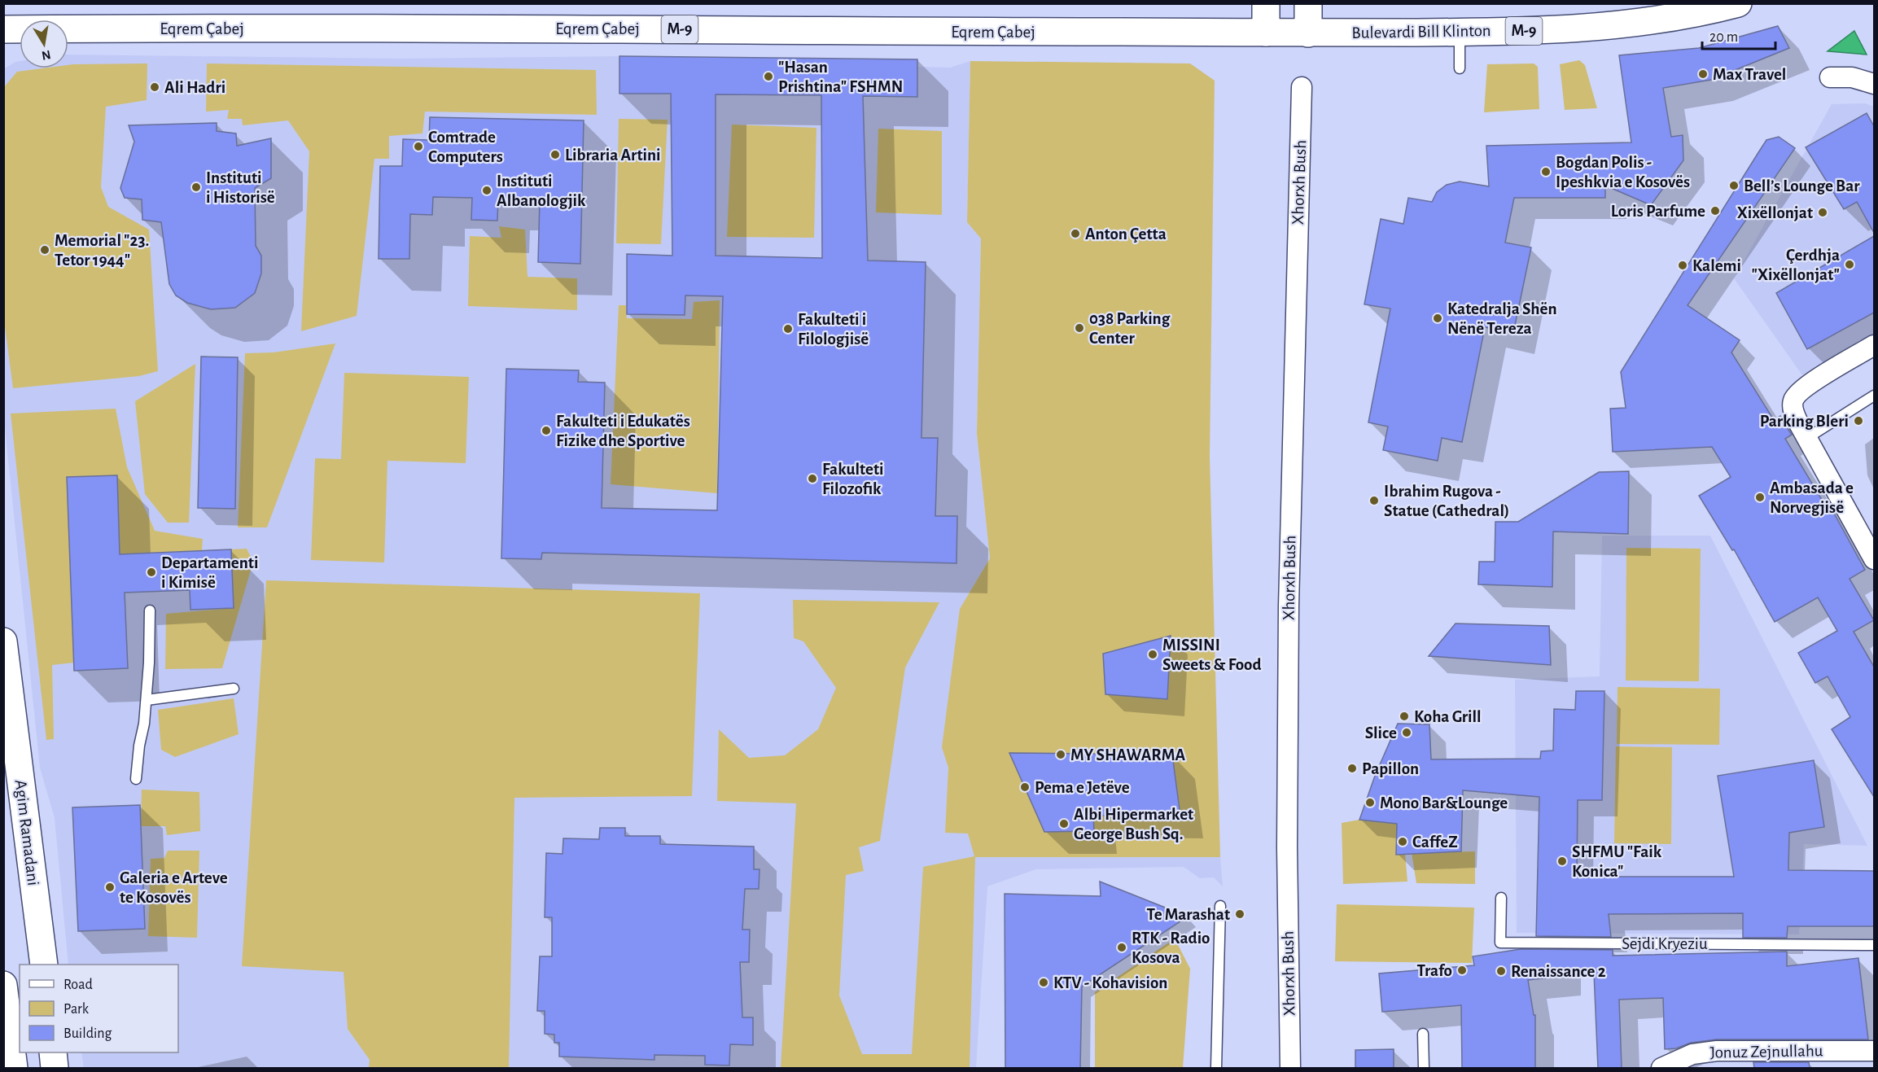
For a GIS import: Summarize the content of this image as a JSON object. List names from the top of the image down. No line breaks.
{"streets":{"main road":["Eqrem Çabej","M-9","Bulevardi Bill Klinton","Agim Ramadani"],"street":["Xhorxh Bush","Jonuz Zejnullahu"],"lane":["Sejdi Kryeziu"]},"crossings":[["Eqrem Çabej","Bulevardi Bill Klinton"]],"places":["Max Travel","\"Hasan Prishtina\" FSHMN","Ali Hadri","Comtrade Computers","Libraria Artini","Bogdan Polis - Ipeshkvia e Kosovës","Bell’s Lounge Bar","Instituti i Historisë","Instituti Albanologjik","Loris Parfume","Xixëllonjat","Anton Çetta","Memorial \"23. Tetor 1944\"","Çerdhja \"Xixëllonjat\"","Kalemi","Katedralja Shën Nënë Tereza","038 Parking Center","Fakulteti i Filologjisë","Parking Bleri","Fakulteti i Edukatës Fizike dhe Sportive","Fakulteti Filozofik","Ambasada e Norvegjisë","Ibrahim Rugova - Statue (Cathedral)","Departamenti i Kimisë","MISSINI Sweets & Food","Koha Grill","Slice","MY SHAWARMA","Papillon","Pema e Jetëve","Mono Bar&Lounge","Albi Hipermarket George Bush Sq.","CaffeZ","SHFMU \"Faik Konica\"","Galeria e Arteve te Kosovës","Te Marashat","RTK - Radio Kosova","Trafo","Renaissance 2","KTV - Kohavision"],"legend":["Road","Park","Building"],"scale_bar":"20 m","north":"bottom"}
